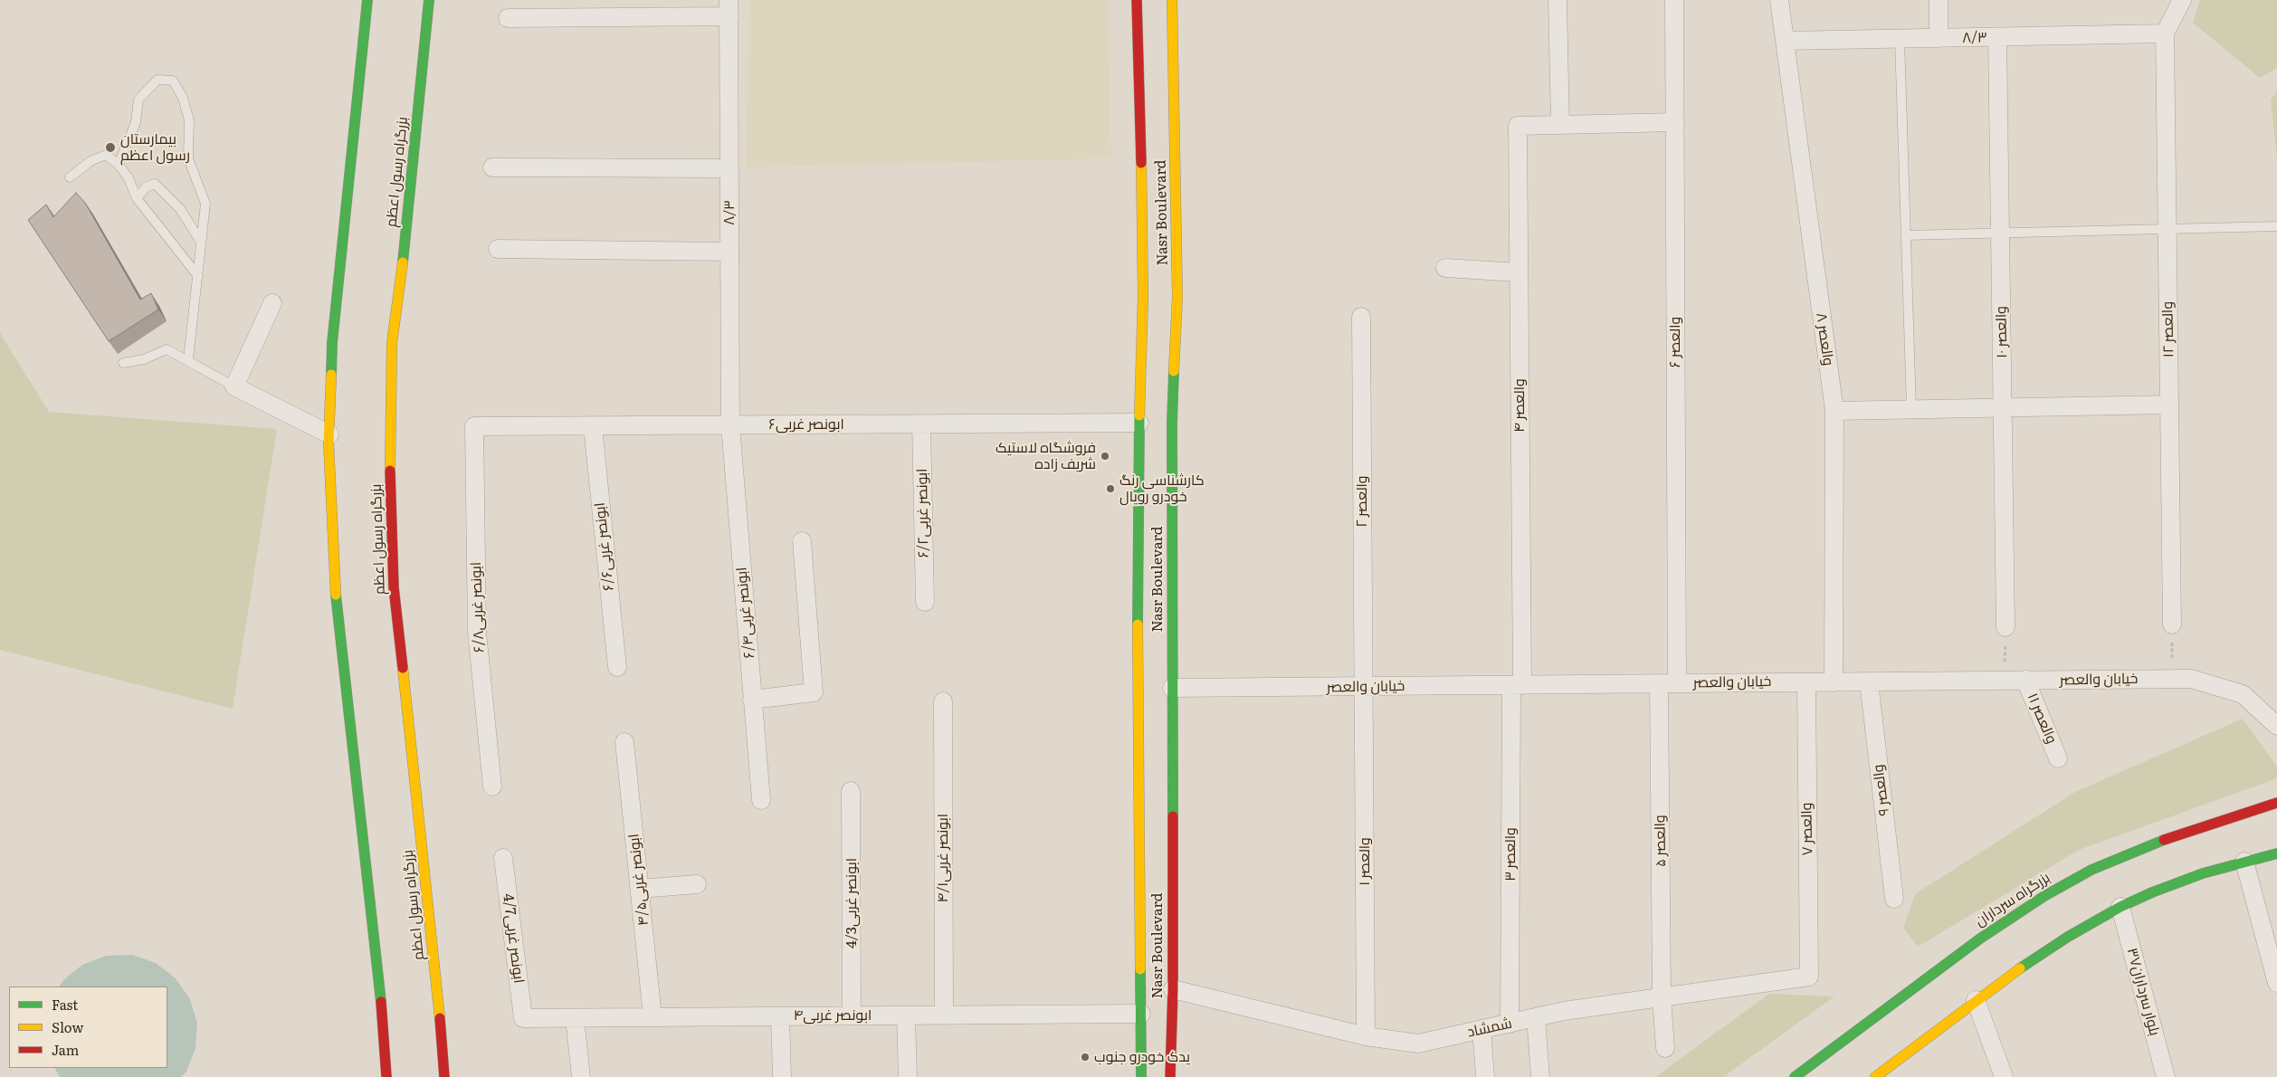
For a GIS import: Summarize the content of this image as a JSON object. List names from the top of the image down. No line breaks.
{"streets":{"main road":["بزرگراه رسول اعظم","Nasr Boulevard","بزرگراه سرداران"],"street":["۸/۳","والعصر ۱۲","والعصر ۱۰","والعصر ۸","والعصر ۶","والعصر ۴","۶ابونصر غربی","والعصر ۲","۶/۲ابونصر غربی","۶/۶ابونصر غربی","۶/۸ابونصر غربی","۶/۴ابونصر غربی","خیابان والعصر","والعصر ۱۱","والعصر ۹","والعصر ۷","والعصر ۵","والعصر ۳","۴/۱ابونصر غربی","والعصر ۱","۴/۵ابونصر غربی","4/3ابونصر غربی","4/7ابونصر غربی","بلوار سرداران۳۷","۴ابونصر غربی","شمشاد"]},"crossings":[["۸/۳","والعصر ۱۲"],["۸/۳","والعصر ۱۰"],["۸/۳","والعصر ۸"],["۸/۳","۶ابونصر غربی"],["۸/۳","۶/۴ابونصر غربی"],["Nasr Boulevard","۶ابونصر غربی"],["Nasr Boulevard","خیابان والعصر"],["Nasr Boulevard","۴ابونصر غربی"],["Nasr Boulevard","شمشاد"],["والعصر ۸","خیابان والعصر"],["والعصر ۶","خیابان والعصر"],["والعصر ۶","والعصر ۵"],["والعصر ۴","خیابان والعصر"],["والعصر ۴","والعصر ۳"],["۶ابونصر غربی","۶/۲ابونصر غربی"],["۶ابونصر غربی","۶/۶ابونصر غربی"],["۶ابونصر غربی","۶/۸ابونصر غربی"],["۶ابونصر غربی","۶/۴ابونصر غربی"],["والعصر ۲","خیابان والعصر"],["والعصر ۲","والعصر ۱"],["خیابان والعصر","والعصر ۱۱"],["خیابان والعصر","والعصر ۹"],["خیابان والعصر","والعصر ۷"],["خیابان والعصر","والعصر ۵"],["خیابان والعصر","والعصر ۳"],["خیابان والعصر","والعصر ۱"],["والعصر ۷","شمشاد"],["والعصر ۵","شمشاد"],["والعصر ۳","شمشاد"],["۴/۱ابونصر غربی","۴ابونصر غربی"],["والعصر ۱","شمشاد"],["۴/۵ابونصر غربی","۴ابونصر غربی"],["4/3ابونصر غربی","۴ابونصر غربی"],["4/7ابونصر غربی","۴ابونصر غربی"]],"places":["بیمارستان رسول اعظم","فروشگاه لاستیک شریف زاده","کارشناسی رنگ خودرو رویال","یدک خودرو جنوب"],"legend":["Fast","Slow","Jam"]}
